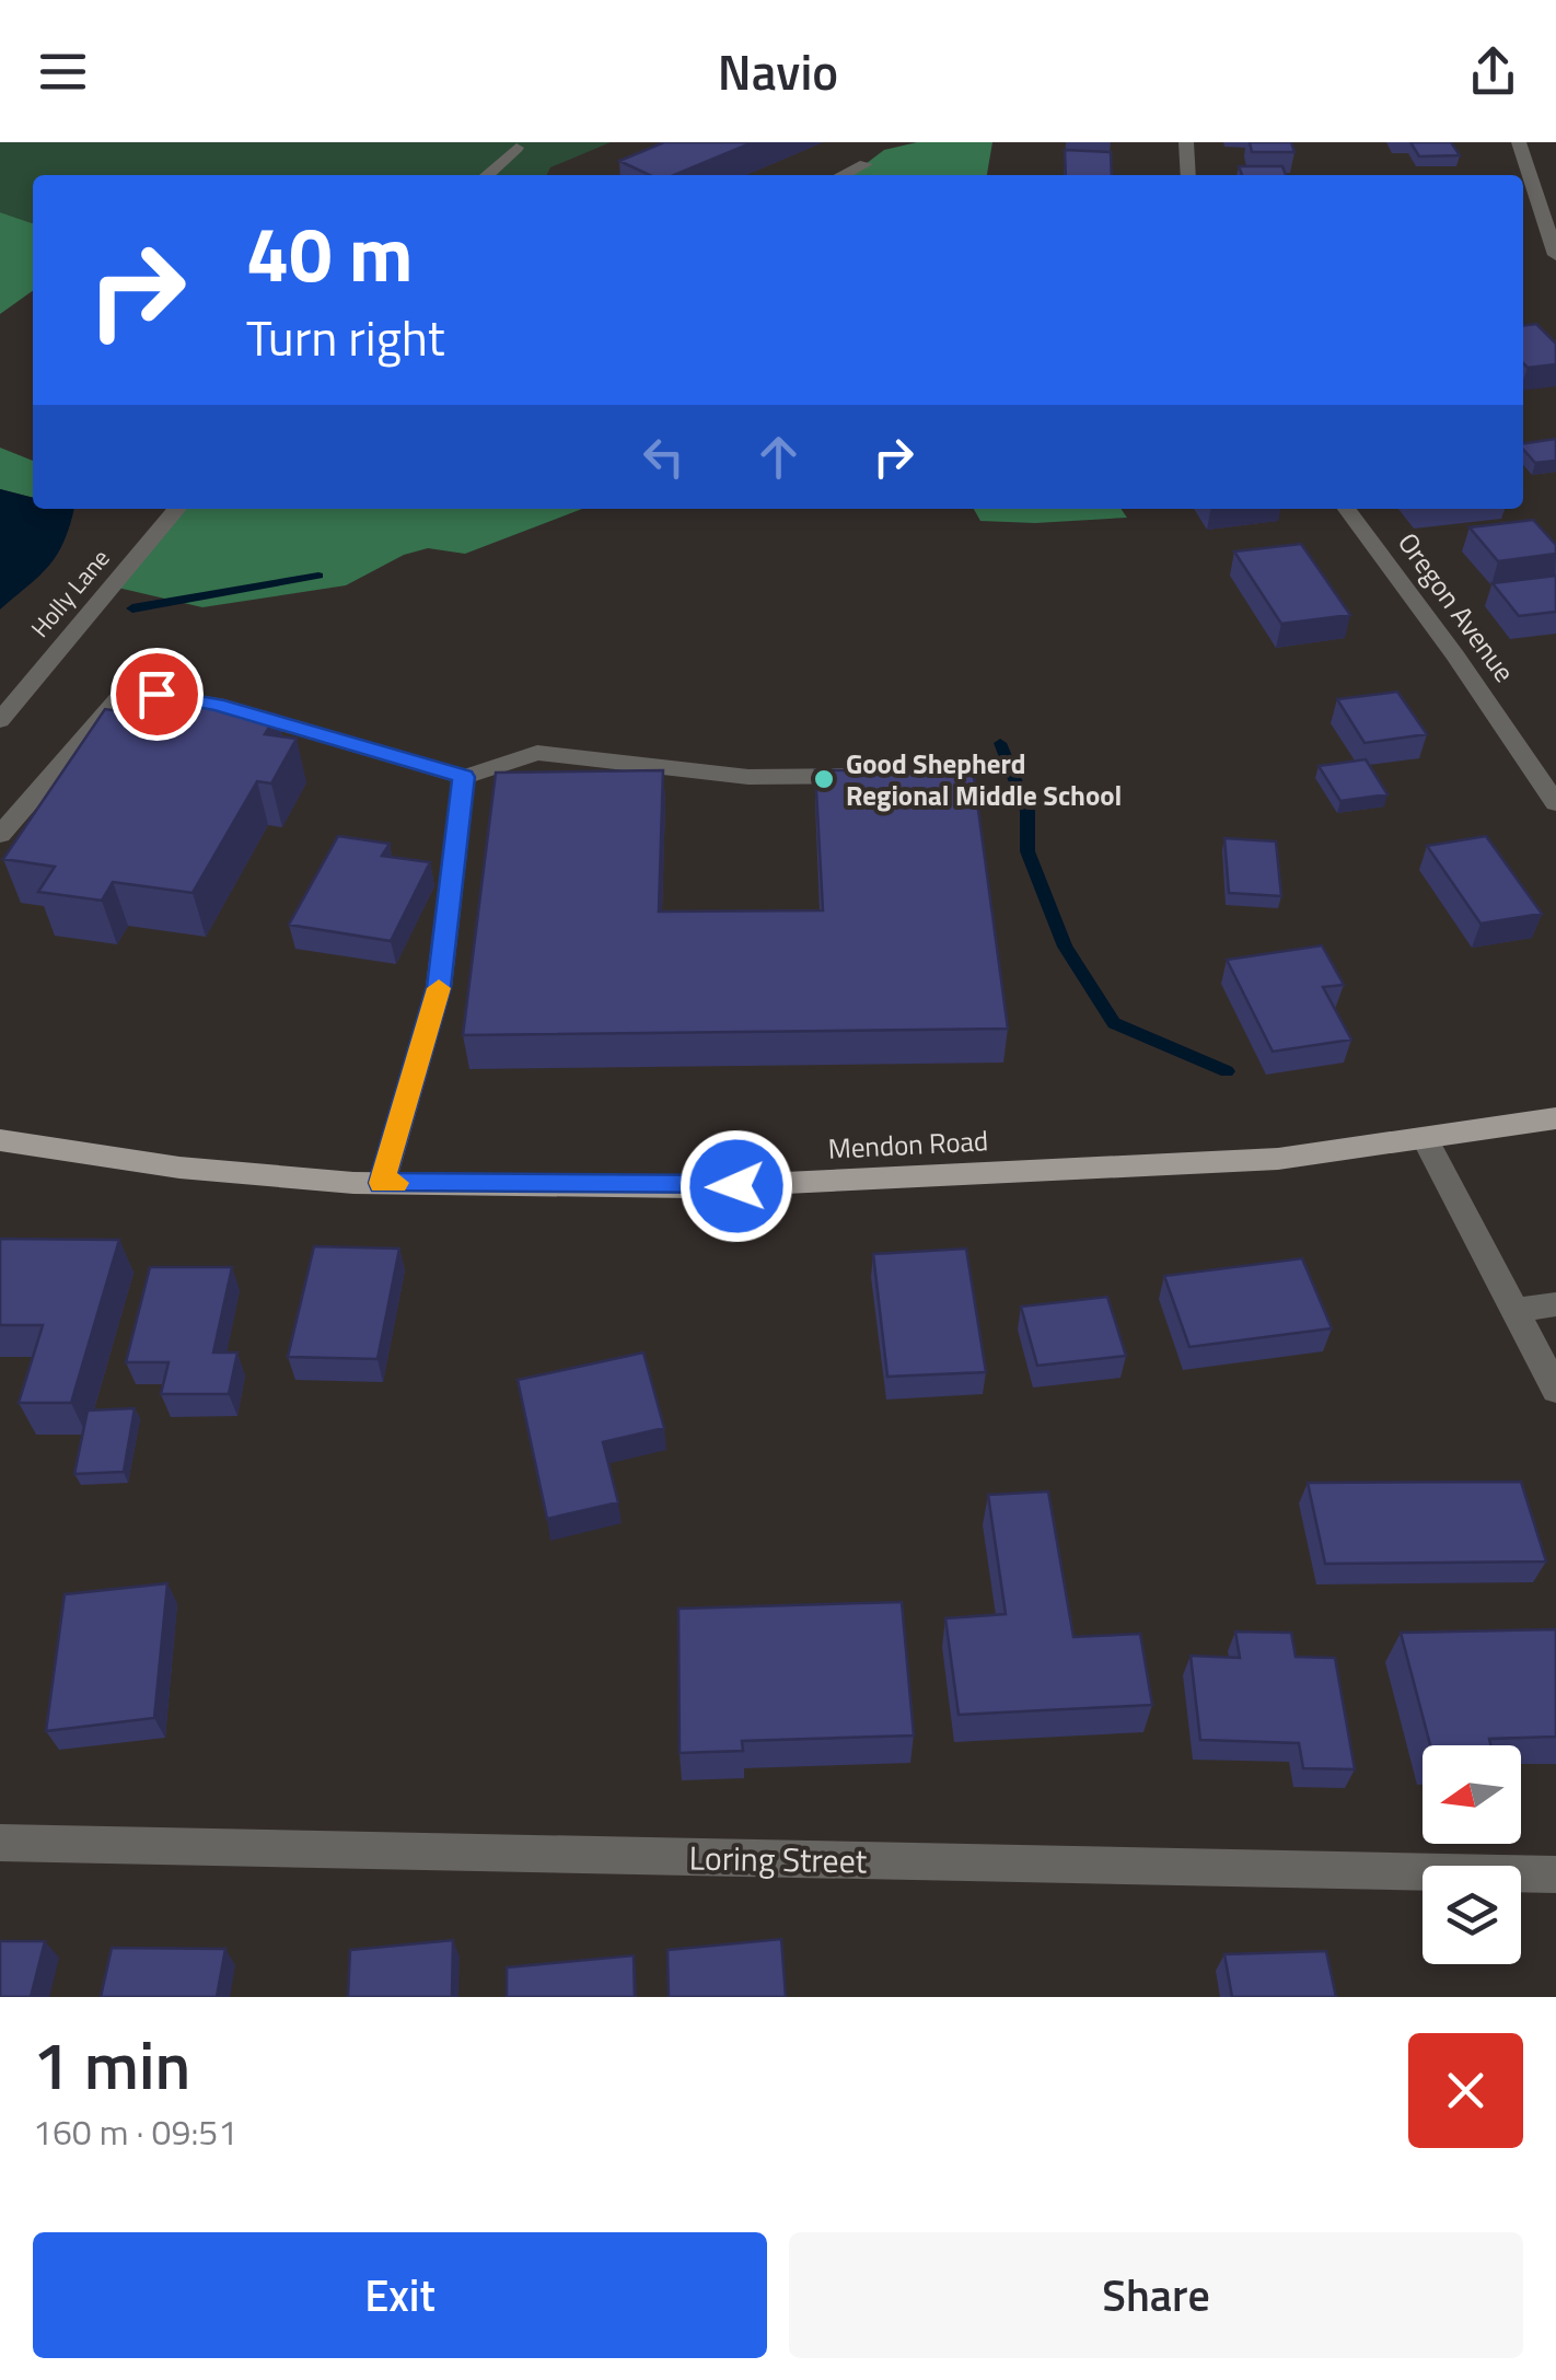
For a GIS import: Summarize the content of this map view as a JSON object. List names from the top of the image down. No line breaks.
{"streets":{"main road":["Mendon Road"],"street":["Holly Lane","Oregon Avenue","Loring Street"]},"places":["Good Shepherd Regional Middle School"],"north":"left","page":{"header":"Navio","turn":["40 m","Turn right"],"heading":["1 min","160 m · 09:51"],"buttons":["Exit","Share"]}}
